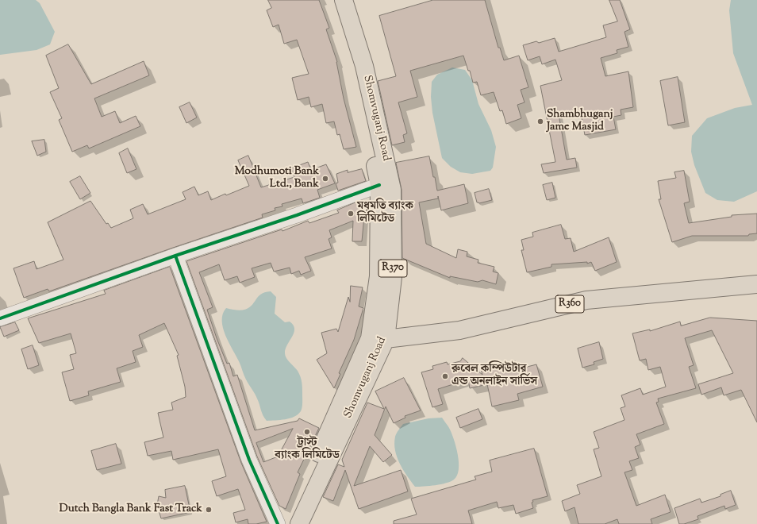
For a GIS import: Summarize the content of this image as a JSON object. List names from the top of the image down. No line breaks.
{"streets":{"main road":["Shomvuganj Road","R370","R360"]},"crossings":[["Shomvuganj Road","R360"]],"places":["Shambhuganj Jame Masjid","Modhumoti Bank Ltd., Bank","মধুমতি ব্যাংক লিমিটেড","রুবেল কম্পিউটার এন্ড অনলাইন সার্ভিস","ট্রাস্ট ব্যাংক লিমিটেড","Dutch Bangla Bank Fast Track"]}
